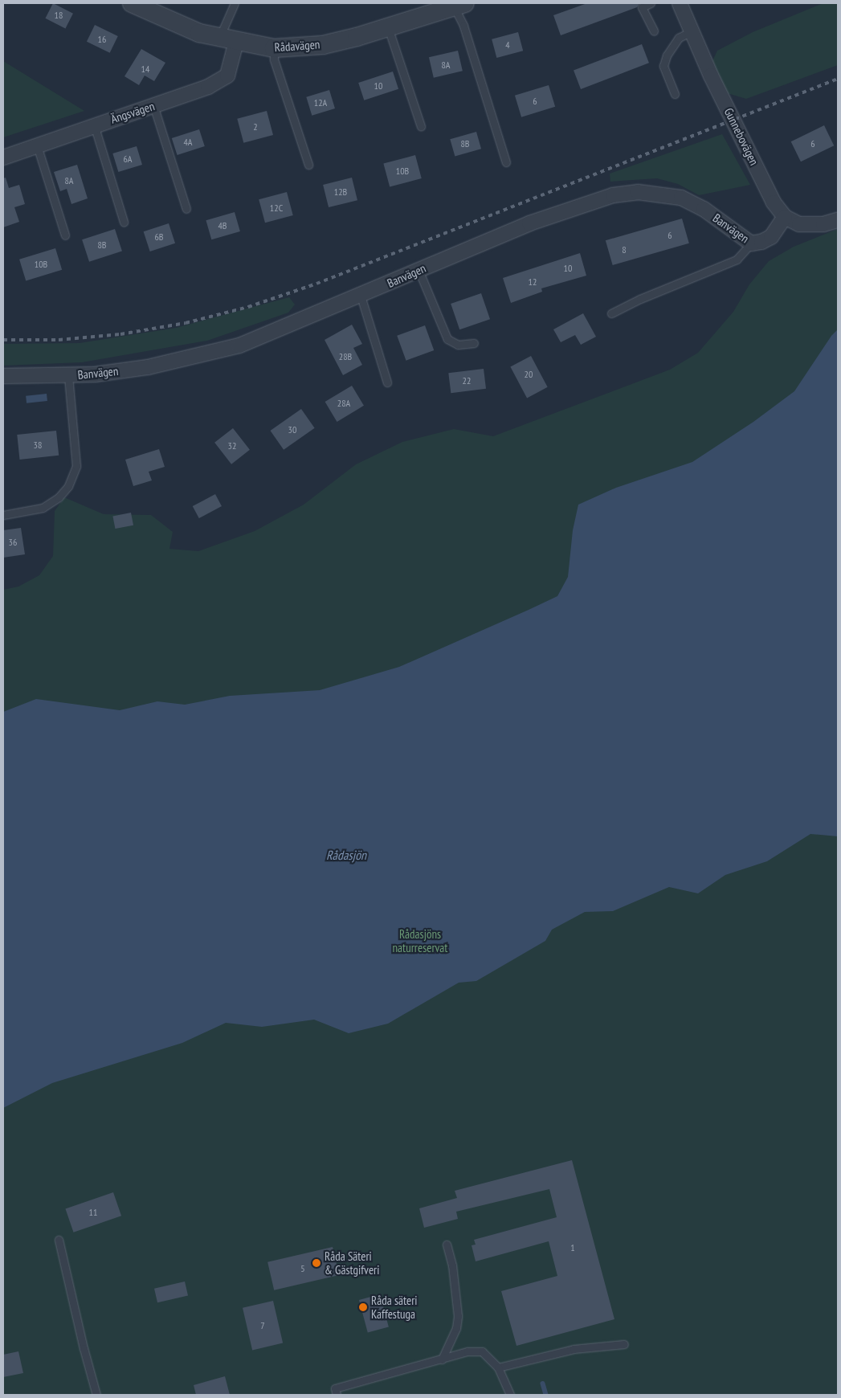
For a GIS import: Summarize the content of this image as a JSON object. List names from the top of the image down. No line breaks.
{"streets":{"street":["Rådavägen","Ängsvägen","Gunnebovägen","Banvägen"]},"crossings":[["Rådavägen","Ängsvägen"],["Gunnebovägen","Banvägen"]],"water":["Rådasjön"],"parks":["Rådasjöns naturreservat"],"places":["Råda Säteri & Gästgifveri","Råda säteri Kaffestuga"],"house_numbers":["18","16","4","8A","14","10","6","12A","2","4A","8B","6","6A","10B","8A","12B","12C","4B","6","6B","8B","8","10B","10","12","28B","20","22","28A","30","38","32","36","11","1","5","7"]}
